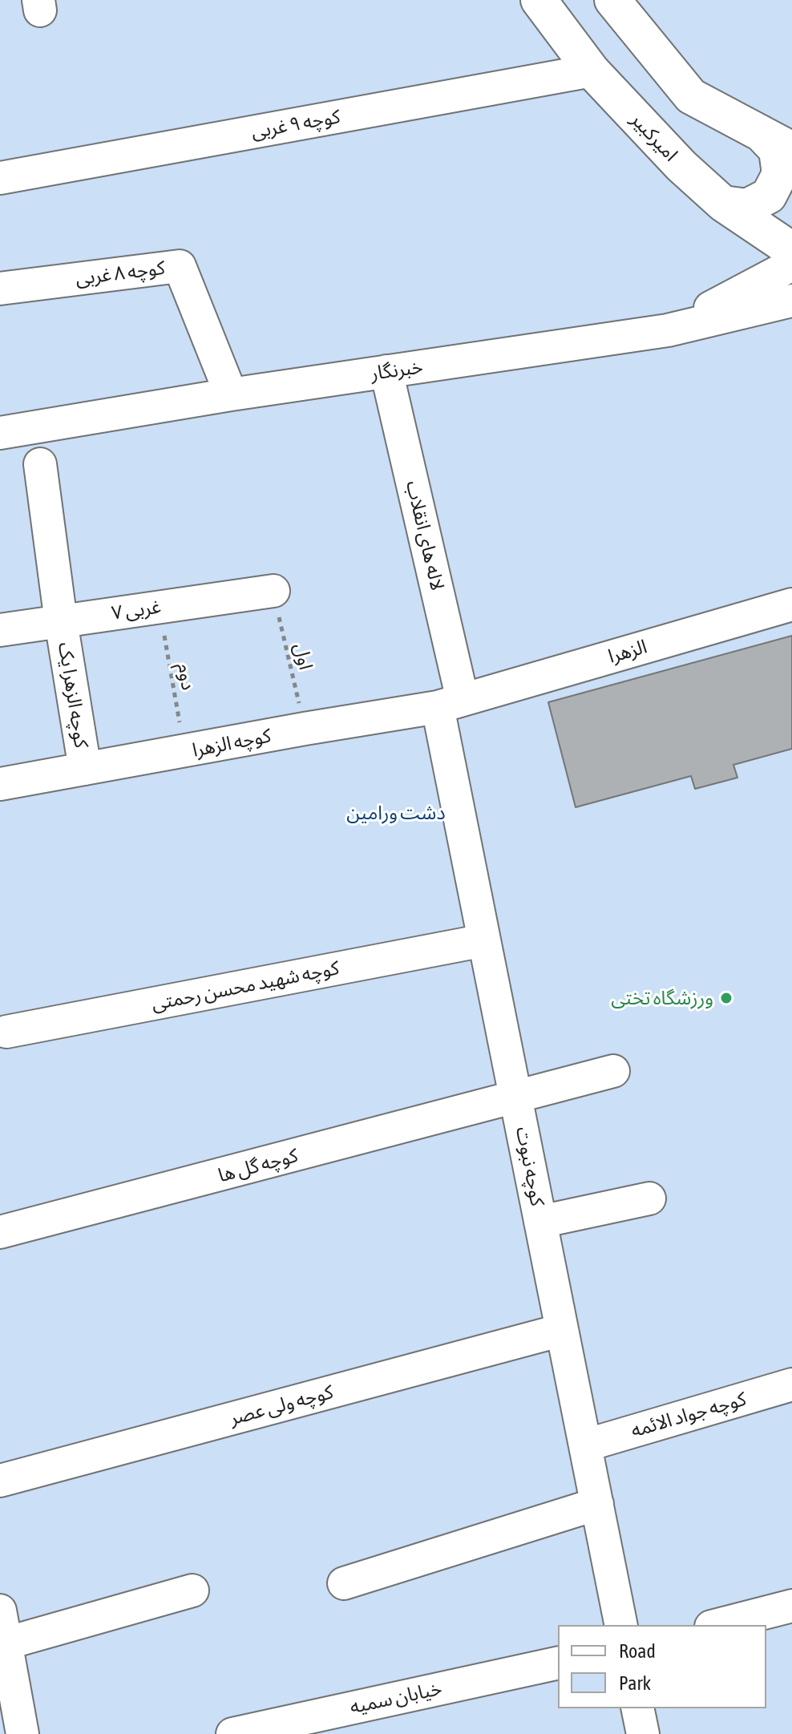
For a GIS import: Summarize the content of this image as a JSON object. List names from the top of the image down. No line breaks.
{"streets":{"main road":["امیرکبیر"],"street":["کوچه ۹ غربی","کوچه ۸ غربی","خبرنگار","لاله های انقلاب","۷ غربی","الزهرا","کوچه الزهرا یک","کوچه الزهرا","کوچه شهید محسن رحمتی","کوچه گل ها","کوچه نبوت","کوچه ولی عصر","کوچه جواد الائمه","خیابان سمیه"],"path":["اول","دوم"]},"crossings":[["کوچه ۹ غربی","امیرکبیر"],["کوچه ۸ غربی","خبرنگار"],["خبرنگار","لاله های انقلاب"],["لاله های انقلاب","الزهرا"],["لاله های انقلاب","کوچه الزهرا"],["لاله های انقلاب","کوچه نبوت"],["۷ غربی","اول"],["۷ غربی","دوم"],["۷ غربی","کوچه الزهرا یک"],["الزهرا","کوچه الزهرا"],["الزهرا","کوچه نبوت"],["اول","کوچه الزهرا"],["دوم","کوچه الزهرا"],["کوچه الزهرا یک","کوچه الزهرا"],["کوچه الزهرا","کوچه نبوت"],["کوچه شهید محسن رحمتی","کوچه نبوت"],["کوچه گل ها","کوچه نبوت"],["کوچه نبوت","کوچه ولی عصر"],["کوچه نبوت","کوچه جواد الائمه"]],"parks":["دشت ورامین"],"places":["ورزشگاه تختی"],"legend":["Road","Park"]}
